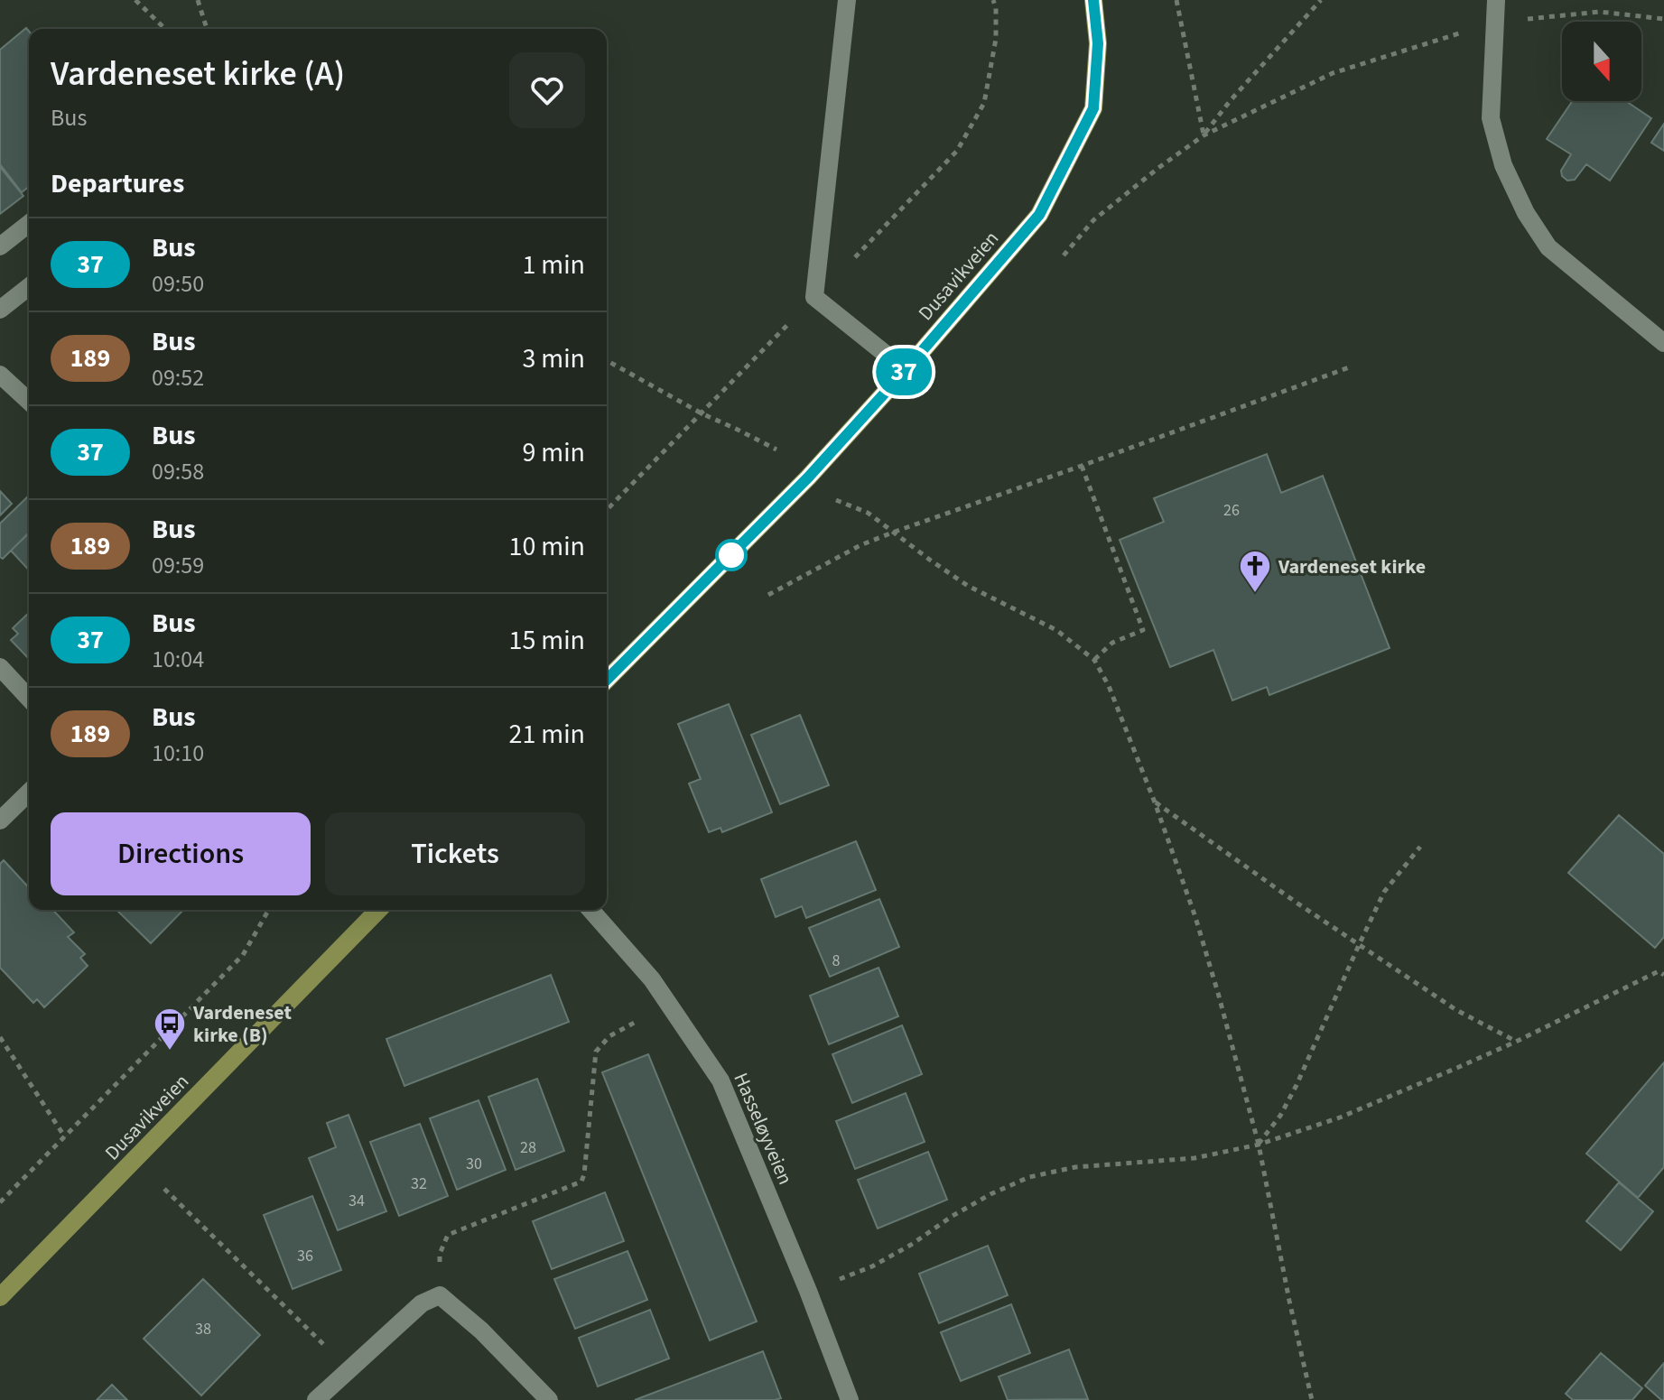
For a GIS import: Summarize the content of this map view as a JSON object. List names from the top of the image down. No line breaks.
{"streets":{"main road":["Dusavikveien"],"street":["Hasseløyveien"]},"places":{"church":["Vardeneset kirke"],"bus stop":["Vardeneset kirke (B)"]},"lines":["bus line 37"],"house_numbers":["26","8","28","30","32","34","36","38"],"north":"bottom","page":{"on_map":"37","heading":[["Vardeneset kirke (A)","Bus"],"Departures"],"list":[{"mark":"37","name":"Bus","note":"09:50","value":"1 min"},{"mark":"189","name":"Bus","note":"09:52","value":"3 min"},{"mark":"37","name":"Bus","note":"09:58","value":"9 min"},{"mark":"189","name":"Bus","note":"09:59","value":"10 min"},{"mark":"37","name":"Bus","note":"10:04","value":"15 min"},{"mark":"189","name":"Bus","note":"10:10","value":"21 min"}],"buttons":["Directions","Tickets"]}}
